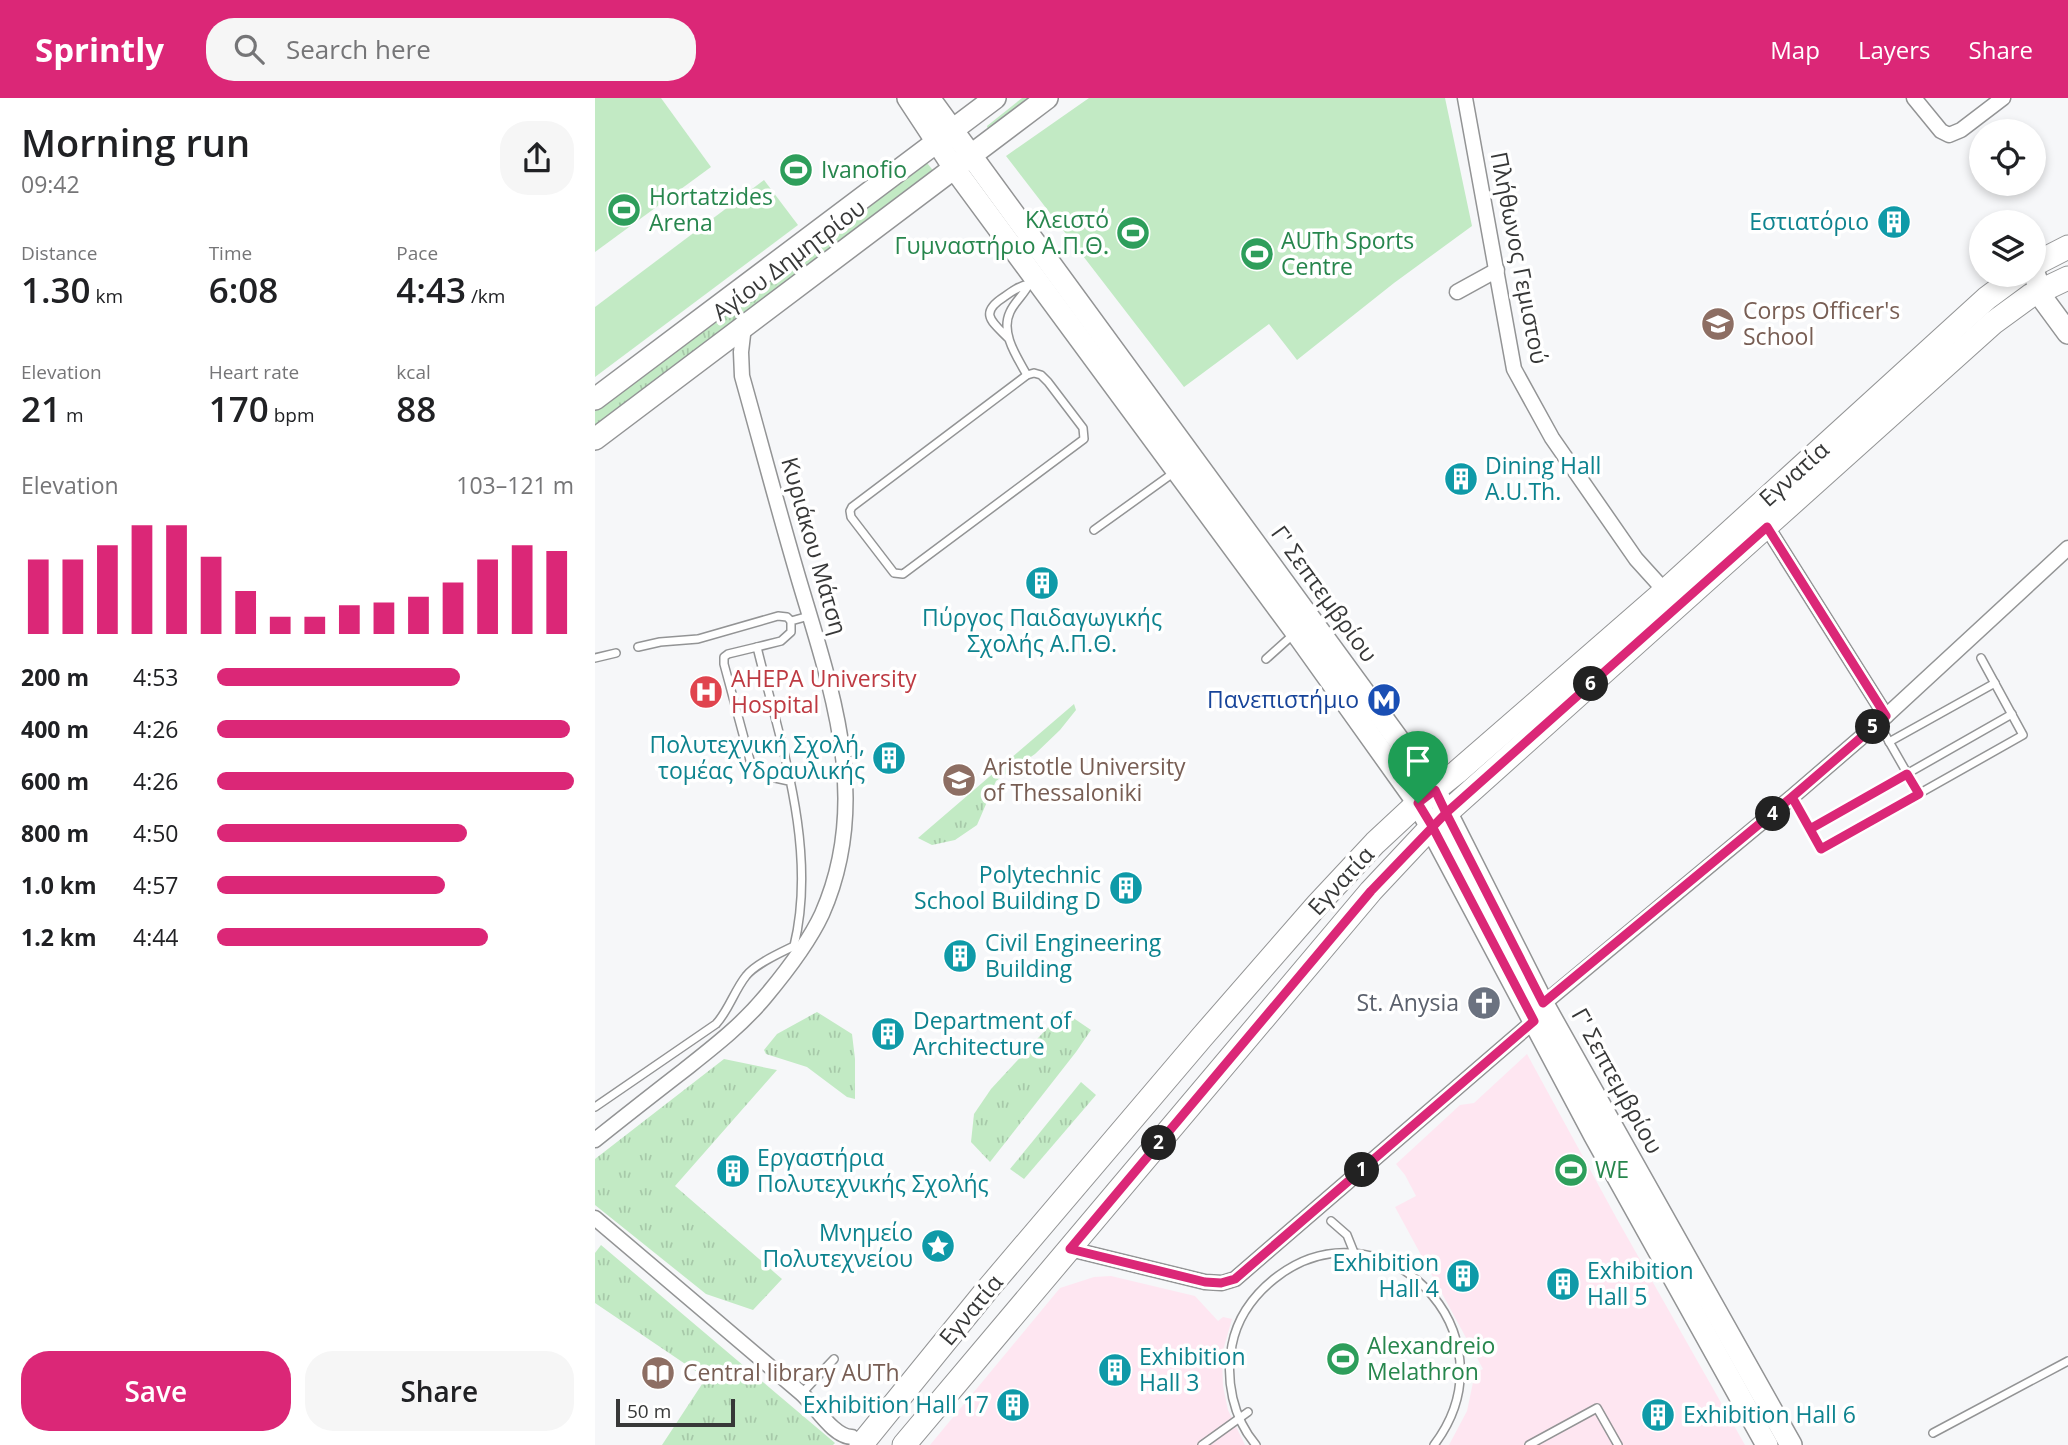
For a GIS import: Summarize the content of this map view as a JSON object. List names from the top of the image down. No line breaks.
{"streets":{"main road":["Αγίου Δημητρίου","Εγνατία","Γ' Σεπτεμβρίου"],"street":["Πλήθωνος Γεμιστού","Κυριάκου Μάτση"]},"crossings":[["Πλήθωνος Γεμιστού","Εγνατία"],["Αγίου Δημητρίου","Κυριάκου Μάτση"],["Αγίου Δημητρίου","Γ' Σεπτεμβρίου"],["Εγνατία","Γ' Σεπτεμβρίου"]],"places":{"sports":["Ivanofio","Hortatzides Arena","Κλειστό Γυμναστήριο Α.Π.Θ.","AUTh Sports Centre","WE","Alexandreio Melathron"],"building":["Εστιατόριο","Dining Hall A.U.Th.","Πύργος Παιδαγωγικής Σχολής Α.Π.Θ.","Πολυτεχνική Σχολή, τομέας Yδραυλικής","Polytechnic School Building D","Civil Engineering Building","Department of Architecture","Εργαστήρια Πολυτεχνικής Σχολής","Exhibition Hall 4","Exhibition Hall 5","Exhibition Hall 3","Exhibition Hall 17","Exhibition Hall 6"],"school or university":["Corps Officer's School","Aristotle University of Thessaloniki"],"hospital":["AHEPA University Hospital"],"metro station":["Πανεπιστήμιο"],"church":["St. Anysia"],"place":["Μνημείο Πολυτεχνείου"],"library":["Central library AUTh"]},"scale_bar":"50 m","page":{"header":"Sprintly","search":"Search here","nav":["Map","Layers","Share"],"heading":["Morning run","09:42"],"stats":[["Distance","1.30 km"],["Time","6:08"],["Pace","4:43 /km"],["Elevation","21 m"],["Heart rate","170 bpm"],["kcal","88"]],"chart":["Elevation","103–121 m"],"list":[{"name":"200 m","note":"4:53"},{"name":"400 m","note":"4:26"},{"name":"600 m","note":"4:26"},{"name":"800 m","note":"4:50"},{"name":"1.0 km","note":"4:57"},{"name":"1.2 km","note":"4:44"}],"pins":["6","5","4","2","1"],"buttons":["Save","Share"],"scale":"50 m"}}
